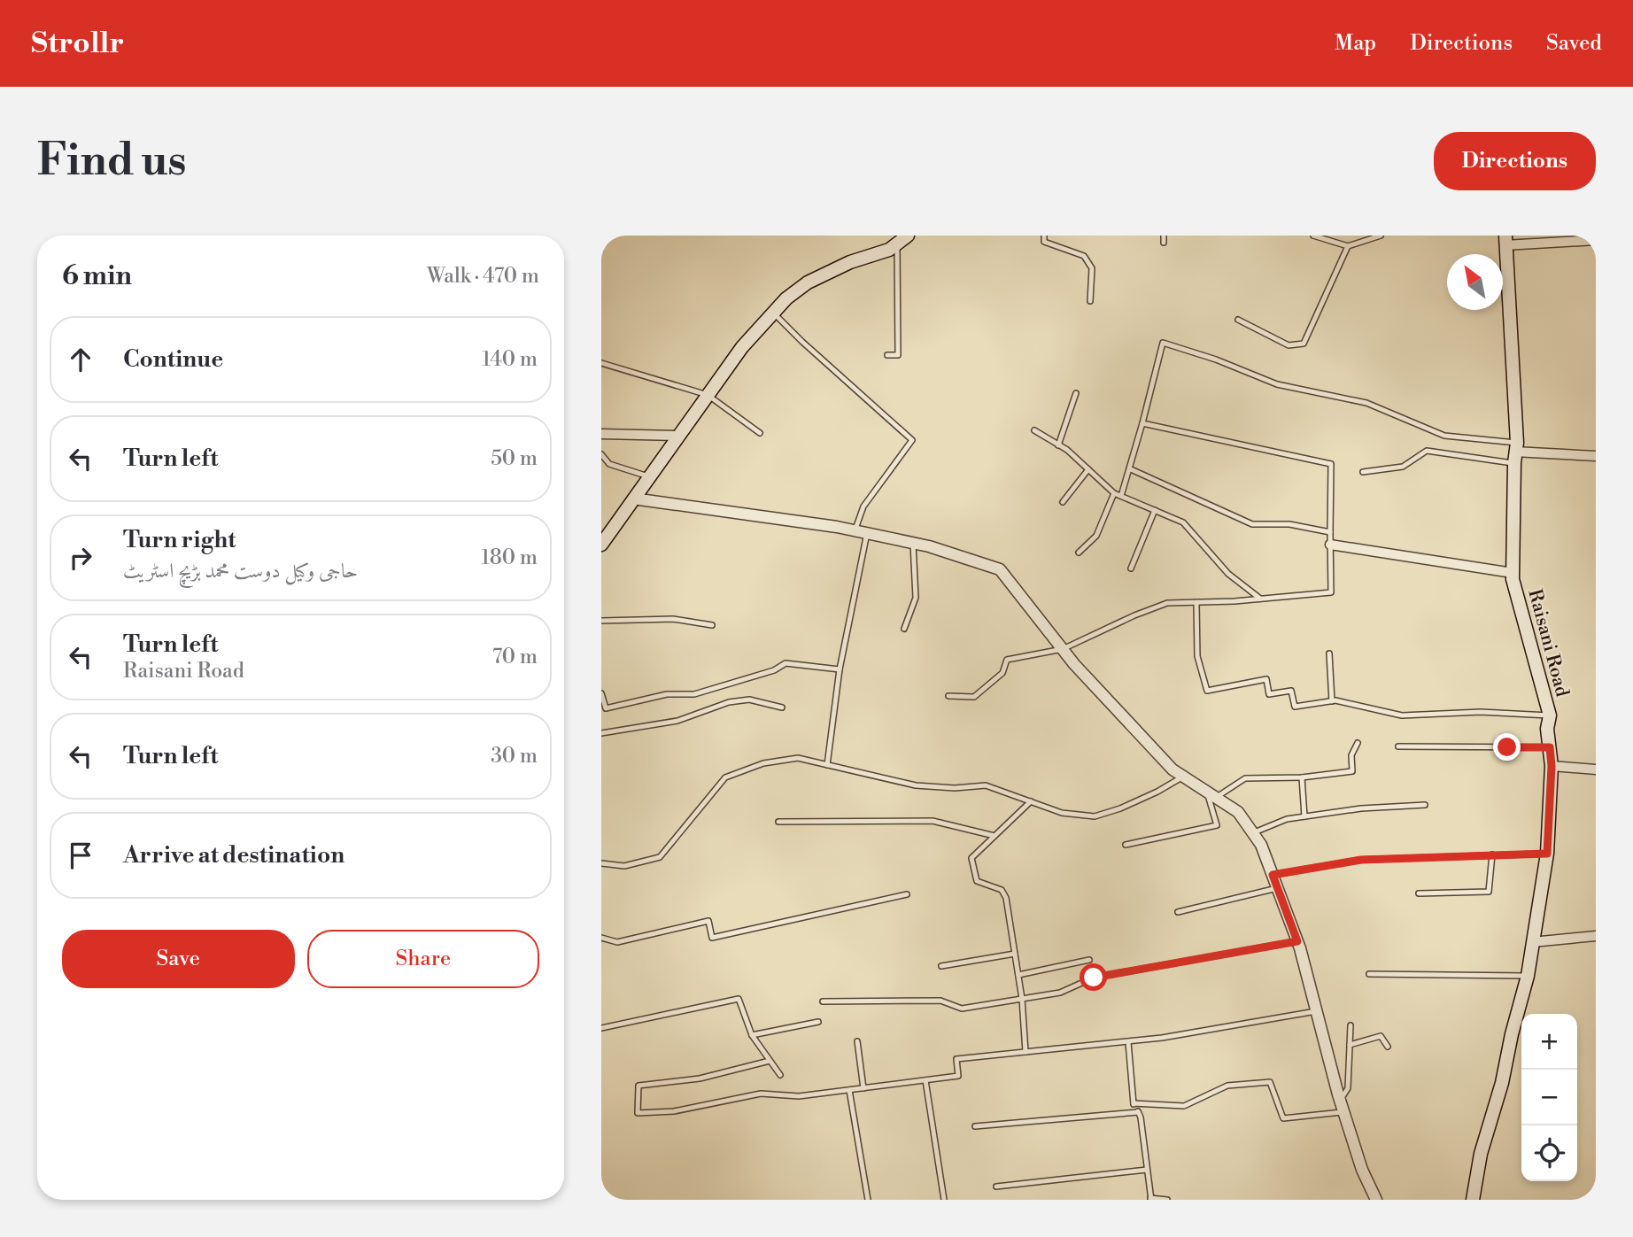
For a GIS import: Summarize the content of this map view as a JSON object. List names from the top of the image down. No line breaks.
{"streets":{"main road":["Raisani Road"]},"north":"top left","page":{"header":"Strollr","nav":["Map","Directions","Saved"],"buttons":["Directions",["Save","Share"]],"title":"Find us","heading":["6 min","Walk · 470 m"],"list":[["Continue","140 m"],["Turn left","50 m"],["Turn right","حاجی وکیل دوست محمد بڑیچ اسٹریٹ","180 m"],["Turn left","Raisani Road","70 m"],["Turn left","30 m"],"Arrive at destination"],"map_buttons":["+","−"]}}
